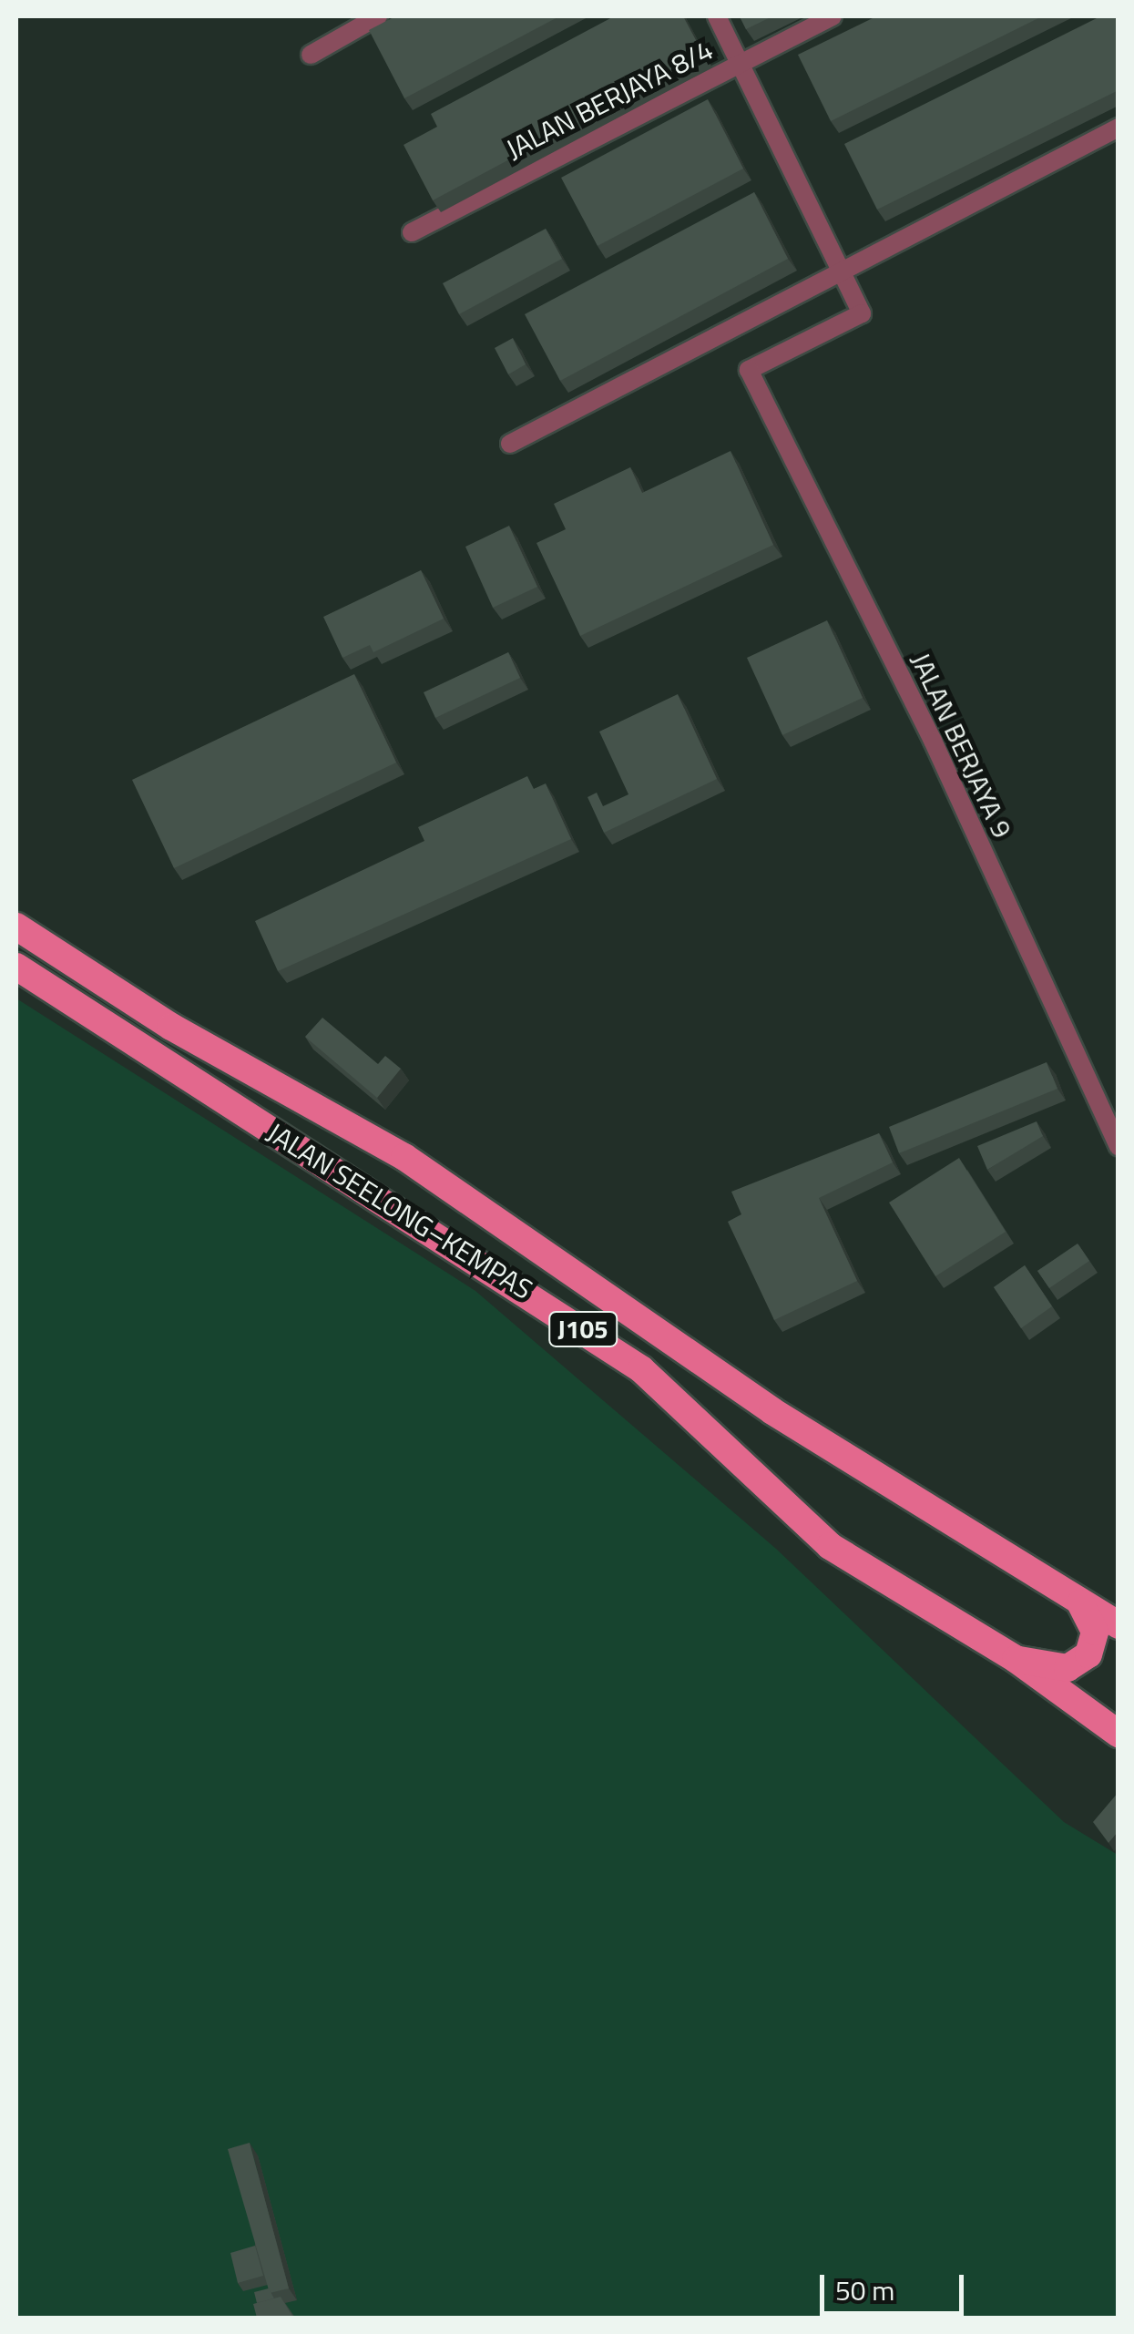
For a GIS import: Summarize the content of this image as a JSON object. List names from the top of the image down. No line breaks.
{"streets":{"main road":["JALAN SEELONG–KEMPAS","J105"],"street":["JALAN BERJAYA 8/4","JALAN BERJAYA 9"]},"scale_bar":"50 m"}
